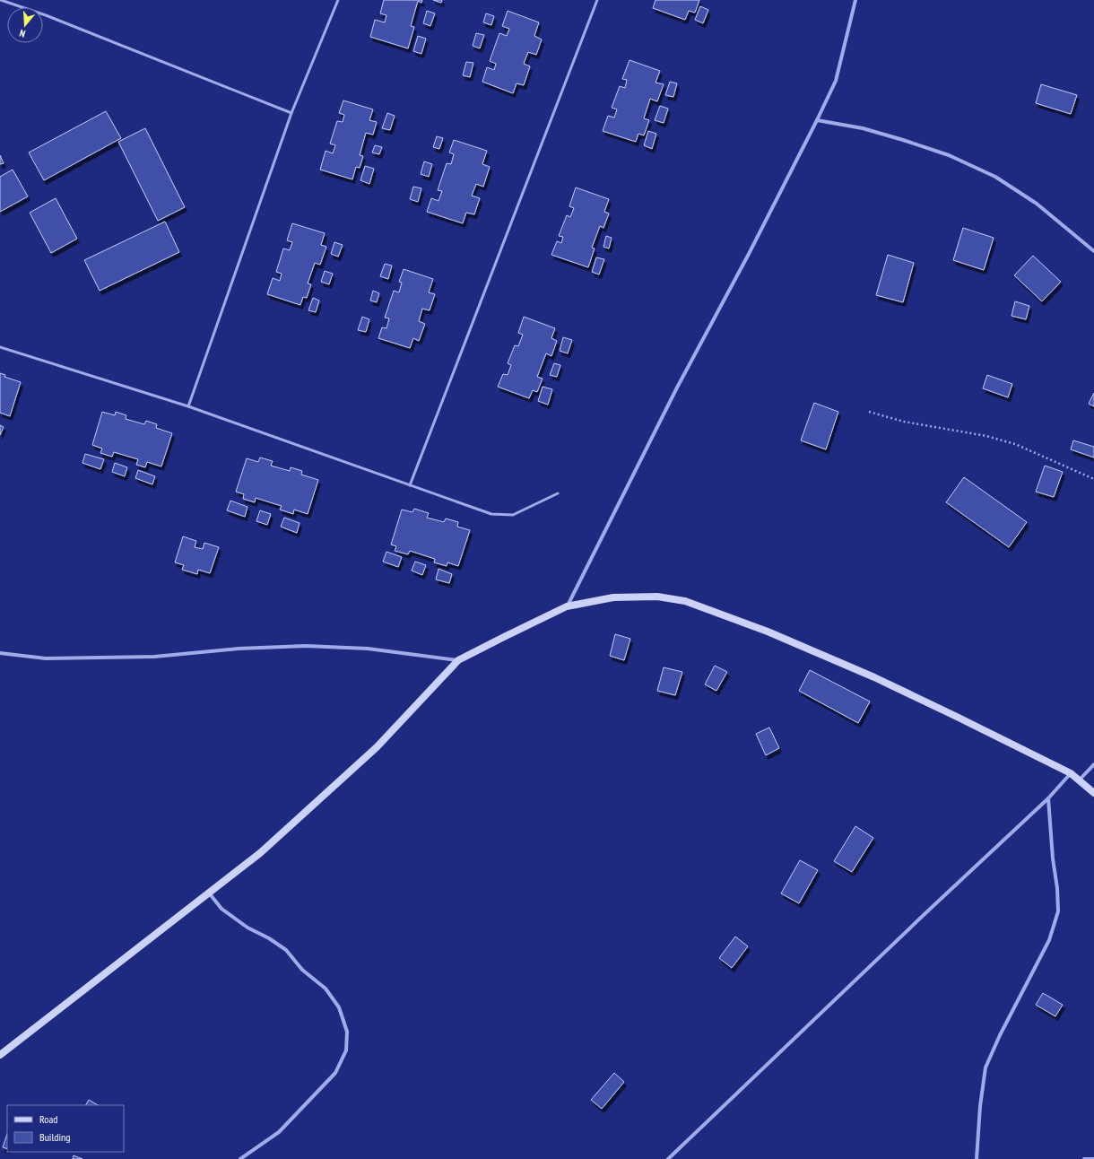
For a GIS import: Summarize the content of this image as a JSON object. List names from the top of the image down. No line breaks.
{"legend":["Road","Building"],"north":"bottom"}
